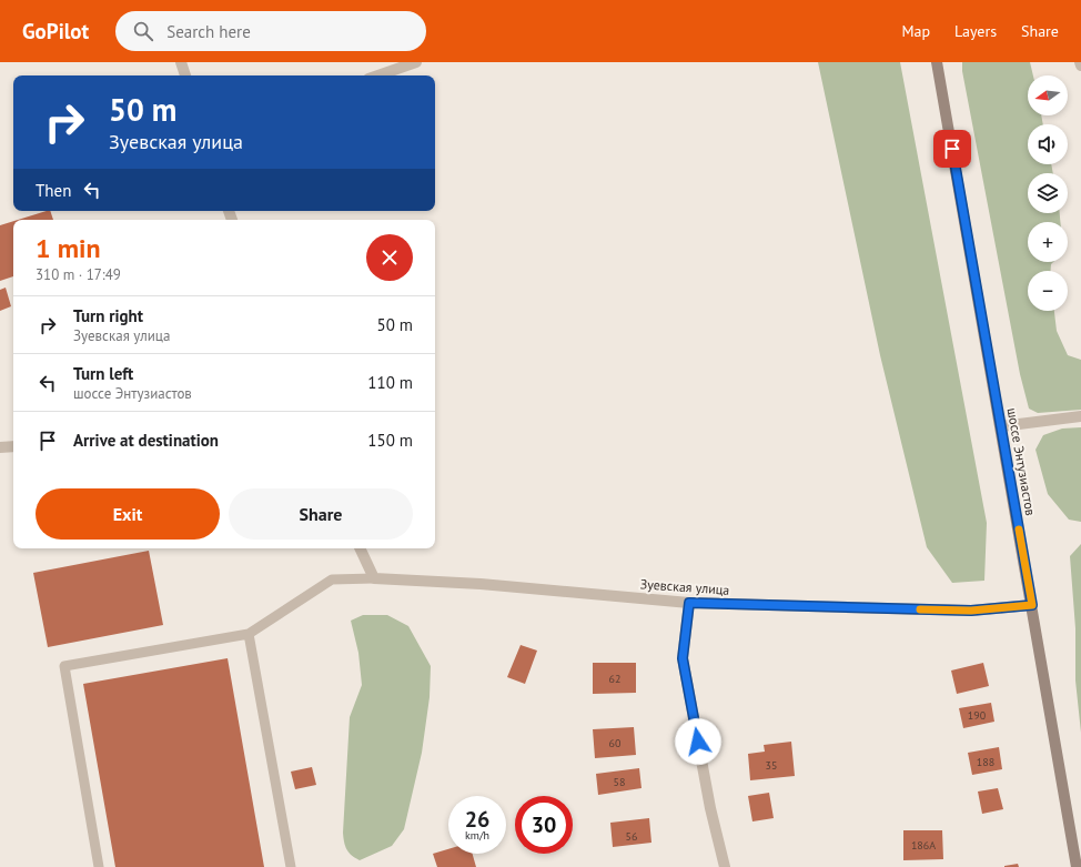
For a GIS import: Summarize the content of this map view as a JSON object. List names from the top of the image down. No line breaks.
{"streets":{"main road":["шоссе Энтузиастов"],"street":["Зуевская улица"]},"crossings":[["шоссе Энтузиастов","Зуевская улица"]],"house_numbers":["62","190","60","188","35","58","56","186А"],"north":"left","page":{"header":"GoPilot","search":"Search here","nav":["Map","Layers","Share"],"map_buttons":["+","−"],"turn":["50 m","Зуевская улица"],"then":"Then","heading":["1 min","310 m · 17:49"],"list":[{"name":"Turn right","note":"Зуевская улица","value":"50 m"},{"name":"Turn left","note":"шоссе Энтузиастов","value":"110 m"},{"name":"Arrive at destination","value":"150 m"}],"buttons":["Exit","Share"],"speed":"26 km/h","limit":"30"}}
